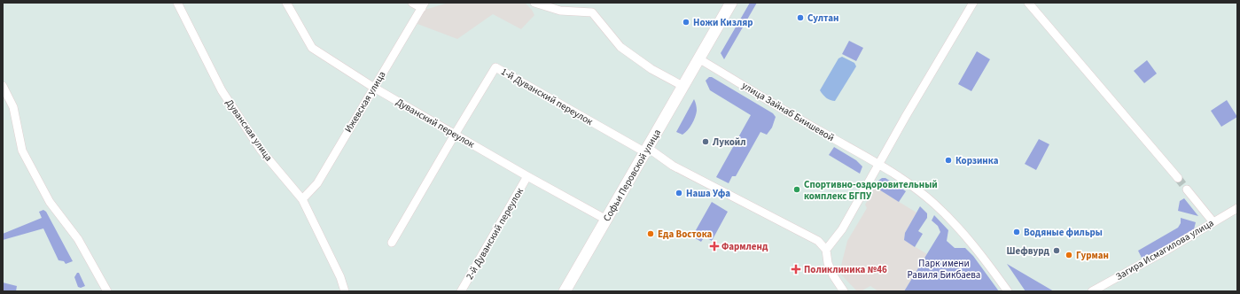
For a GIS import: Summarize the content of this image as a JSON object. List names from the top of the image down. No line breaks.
{"streets":{"main road":["Софьи Перовской улица"],"street":["1-й Дуванский переулок","Ижевская улица","улица Зайнаб Биишевой","Дуванский переулок","Дуванская улица","2-й Дуванский переулок","Загира Исмагилова улица"]},"crossings":[["1-й Дуванский переулок","Дуванский переулок"],["1-й Дуванский переулок","Софьи Перовской улица"],["Ижевская улица","Дуванский переулок"],["Ижевская улица","Дуванская улица"],["улица Зайнаб Биишевой","Софьи Перовской улица"],["Дуванский переулок","Софьи Перовской улица"],["Дуванский переулок","2-й Дуванский переулок"]],"parks":["Парк имени Равиля Бикбаева"],"places":{"other":["Султан","Ножи Кизляр","Лукойл","Корзинка","Спортивно-оздоровительный комплекс БГПУ","Наша Уфа","Водяные фильры","Еда Востока","Шефвурд","Гурман"],"health":["Фармленд","Поликлиника №46"]}}
